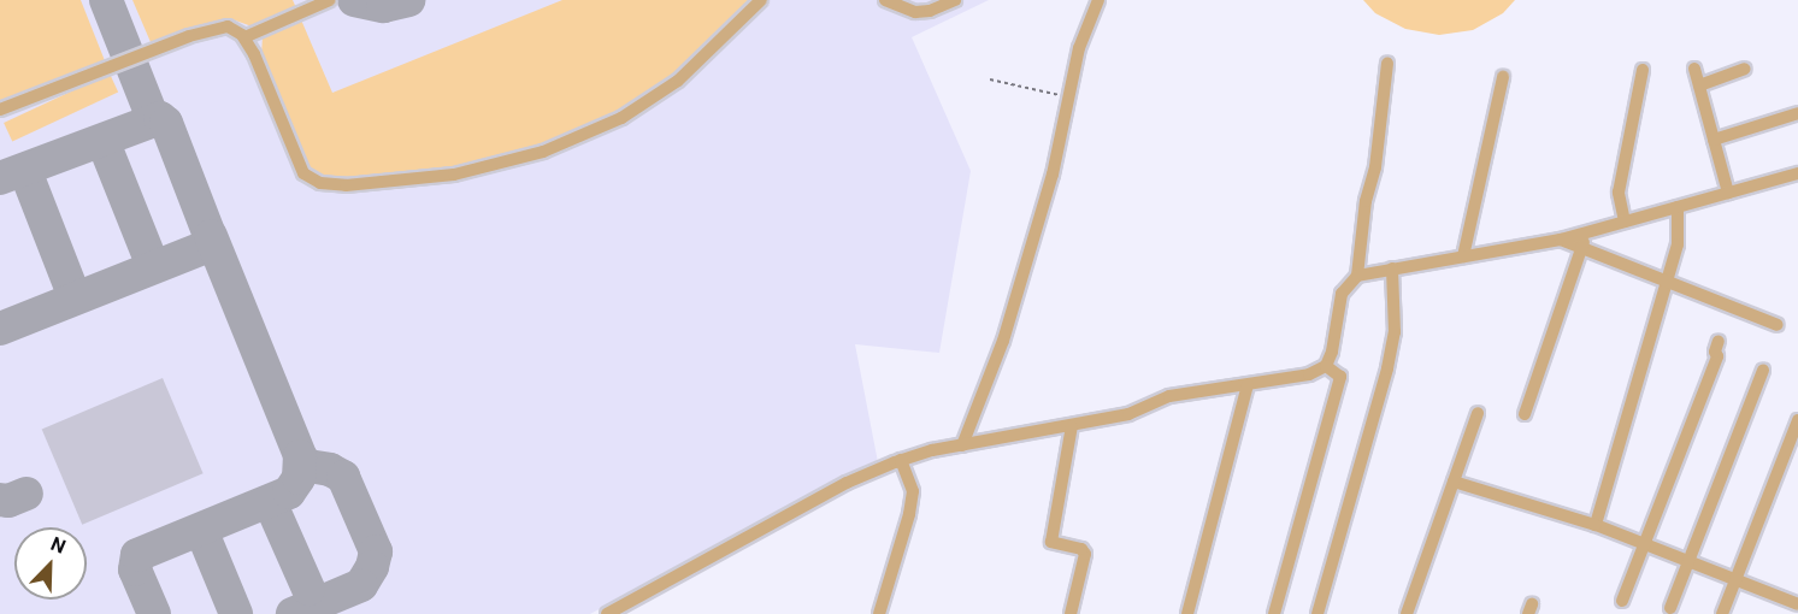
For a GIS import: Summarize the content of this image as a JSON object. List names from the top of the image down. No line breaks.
{"north":"top right"}
